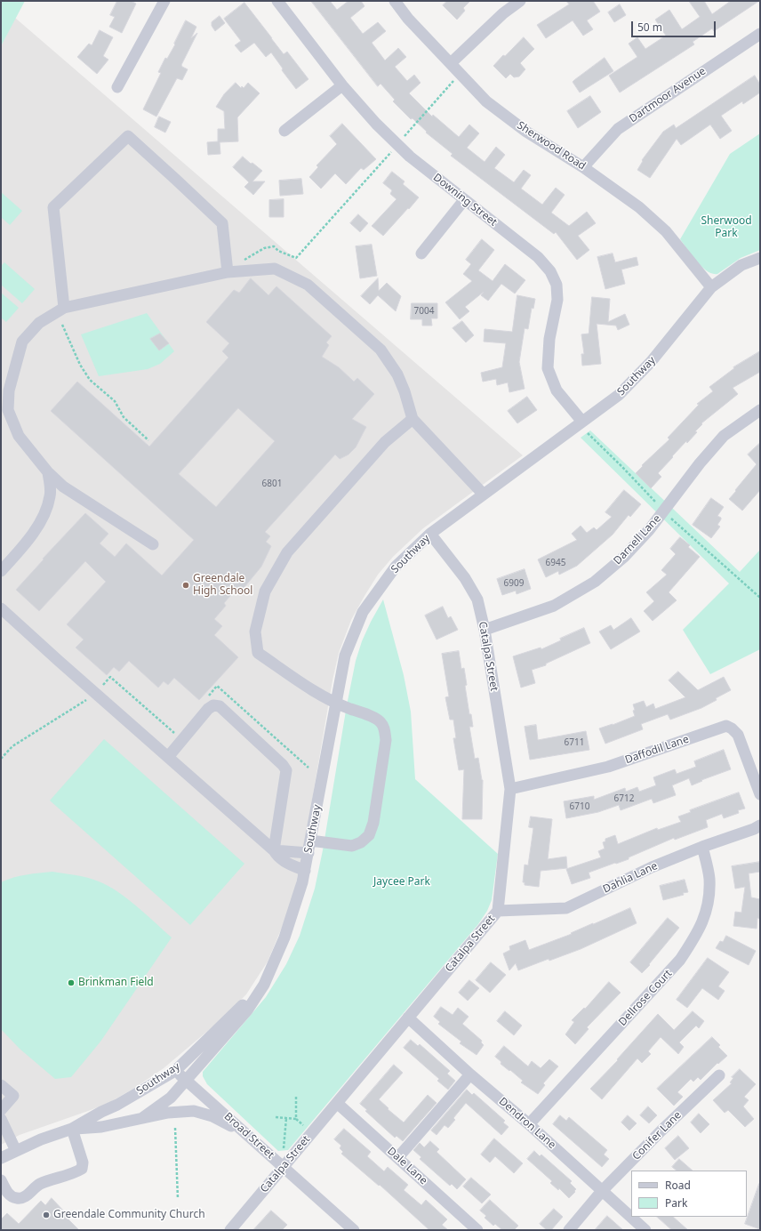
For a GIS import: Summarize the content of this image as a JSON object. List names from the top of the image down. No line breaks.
{"streets":{"street":["Dartmoor Avenue","Sherwood Road","Downing Street","Southway","Darnell Lane","Catalpa Street","Daffodil Lane","Dahlia Lane","Dellrose Court","Dendron Lane","Broad Street","Conifer Lane","Dale Lane"]},"crossings":[["Dartmoor Avenue","Sherwood Road"],["Sherwood Road","Southway"],["Downing Street","Southway"],["Southway","Catalpa Street"],["Southway","Broad Street"],["Darnell Lane","Catalpa Street"],["Catalpa Street","Daffodil Lane"],["Catalpa Street","Dahlia Lane"],["Catalpa Street","Dendron Lane"],["Catalpa Street","Broad Street"],["Catalpa Street","Dale Lane"],["Dahlia Lane","Dellrose Court"],["Dellrose Court","Dendron Lane"],["Dendron Lane","Conifer Lane"]],"parks":["Sherwood Park","Jaycee Park"],"places":["Greendale High School","Brinkman Field","Greendale Community Church"],"house_numbers":["7004","6801","6945","6909","6711","6712","6710"],"legend":["Road","Park"],"scale_bar":"50 m"}
